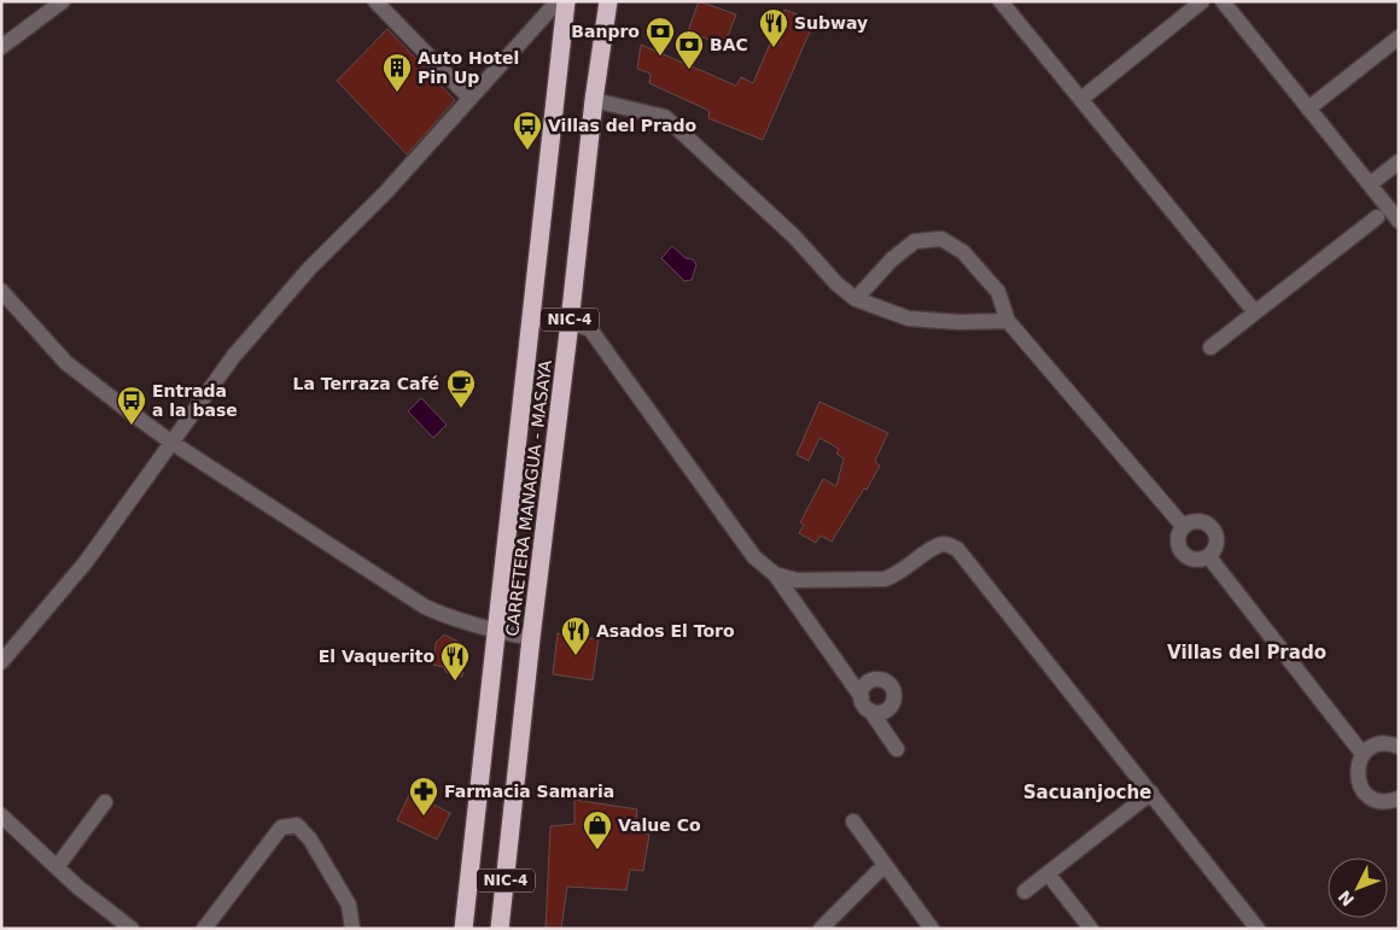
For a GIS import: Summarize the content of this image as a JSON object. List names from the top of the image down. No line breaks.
{"streets":{"highway":["NIC-4","CARRETERA MANAGUA - MASAYA"]},"districts":["Villas del Prado","Sacuanjoche"],"places":{"restaurant":["Subway","Asados El Toro","El Vaquerito"],"bank":["Banpro","BAC"],"building":["Auto Hotel Pin Up"],"bus stop":["Villas del Prado","Entrada a la base"],"cafe":["La Terraza Café"],"pharmacy":["Farmacia Samaria"],"shop":["Value Co"]},"north":"bottom left"}
